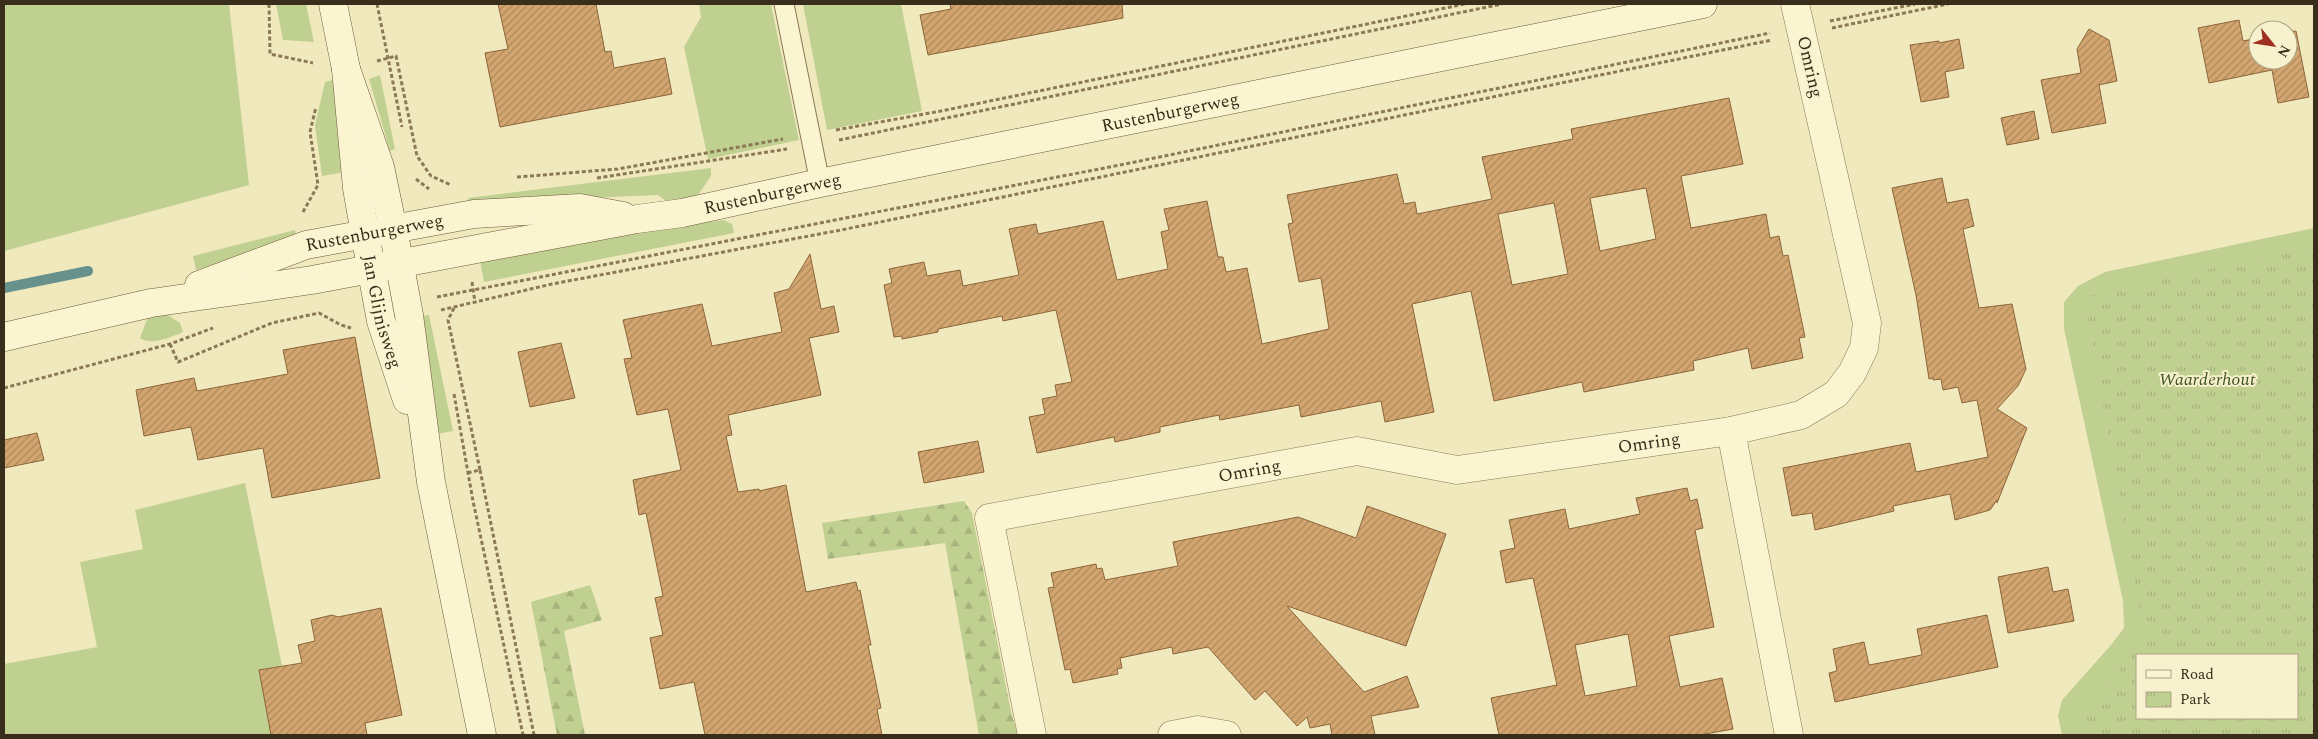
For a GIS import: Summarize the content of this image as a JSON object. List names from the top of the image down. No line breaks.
{"streets":{"street":["Omring","Rustenburgerweg","Jan Glijnisweg"]},"crossings":[["Rustenburgerweg","Jan Glijnisweg"]],"parks":["Waarderhout"],"legend":["Road","Park"],"north":"bottom right"}
